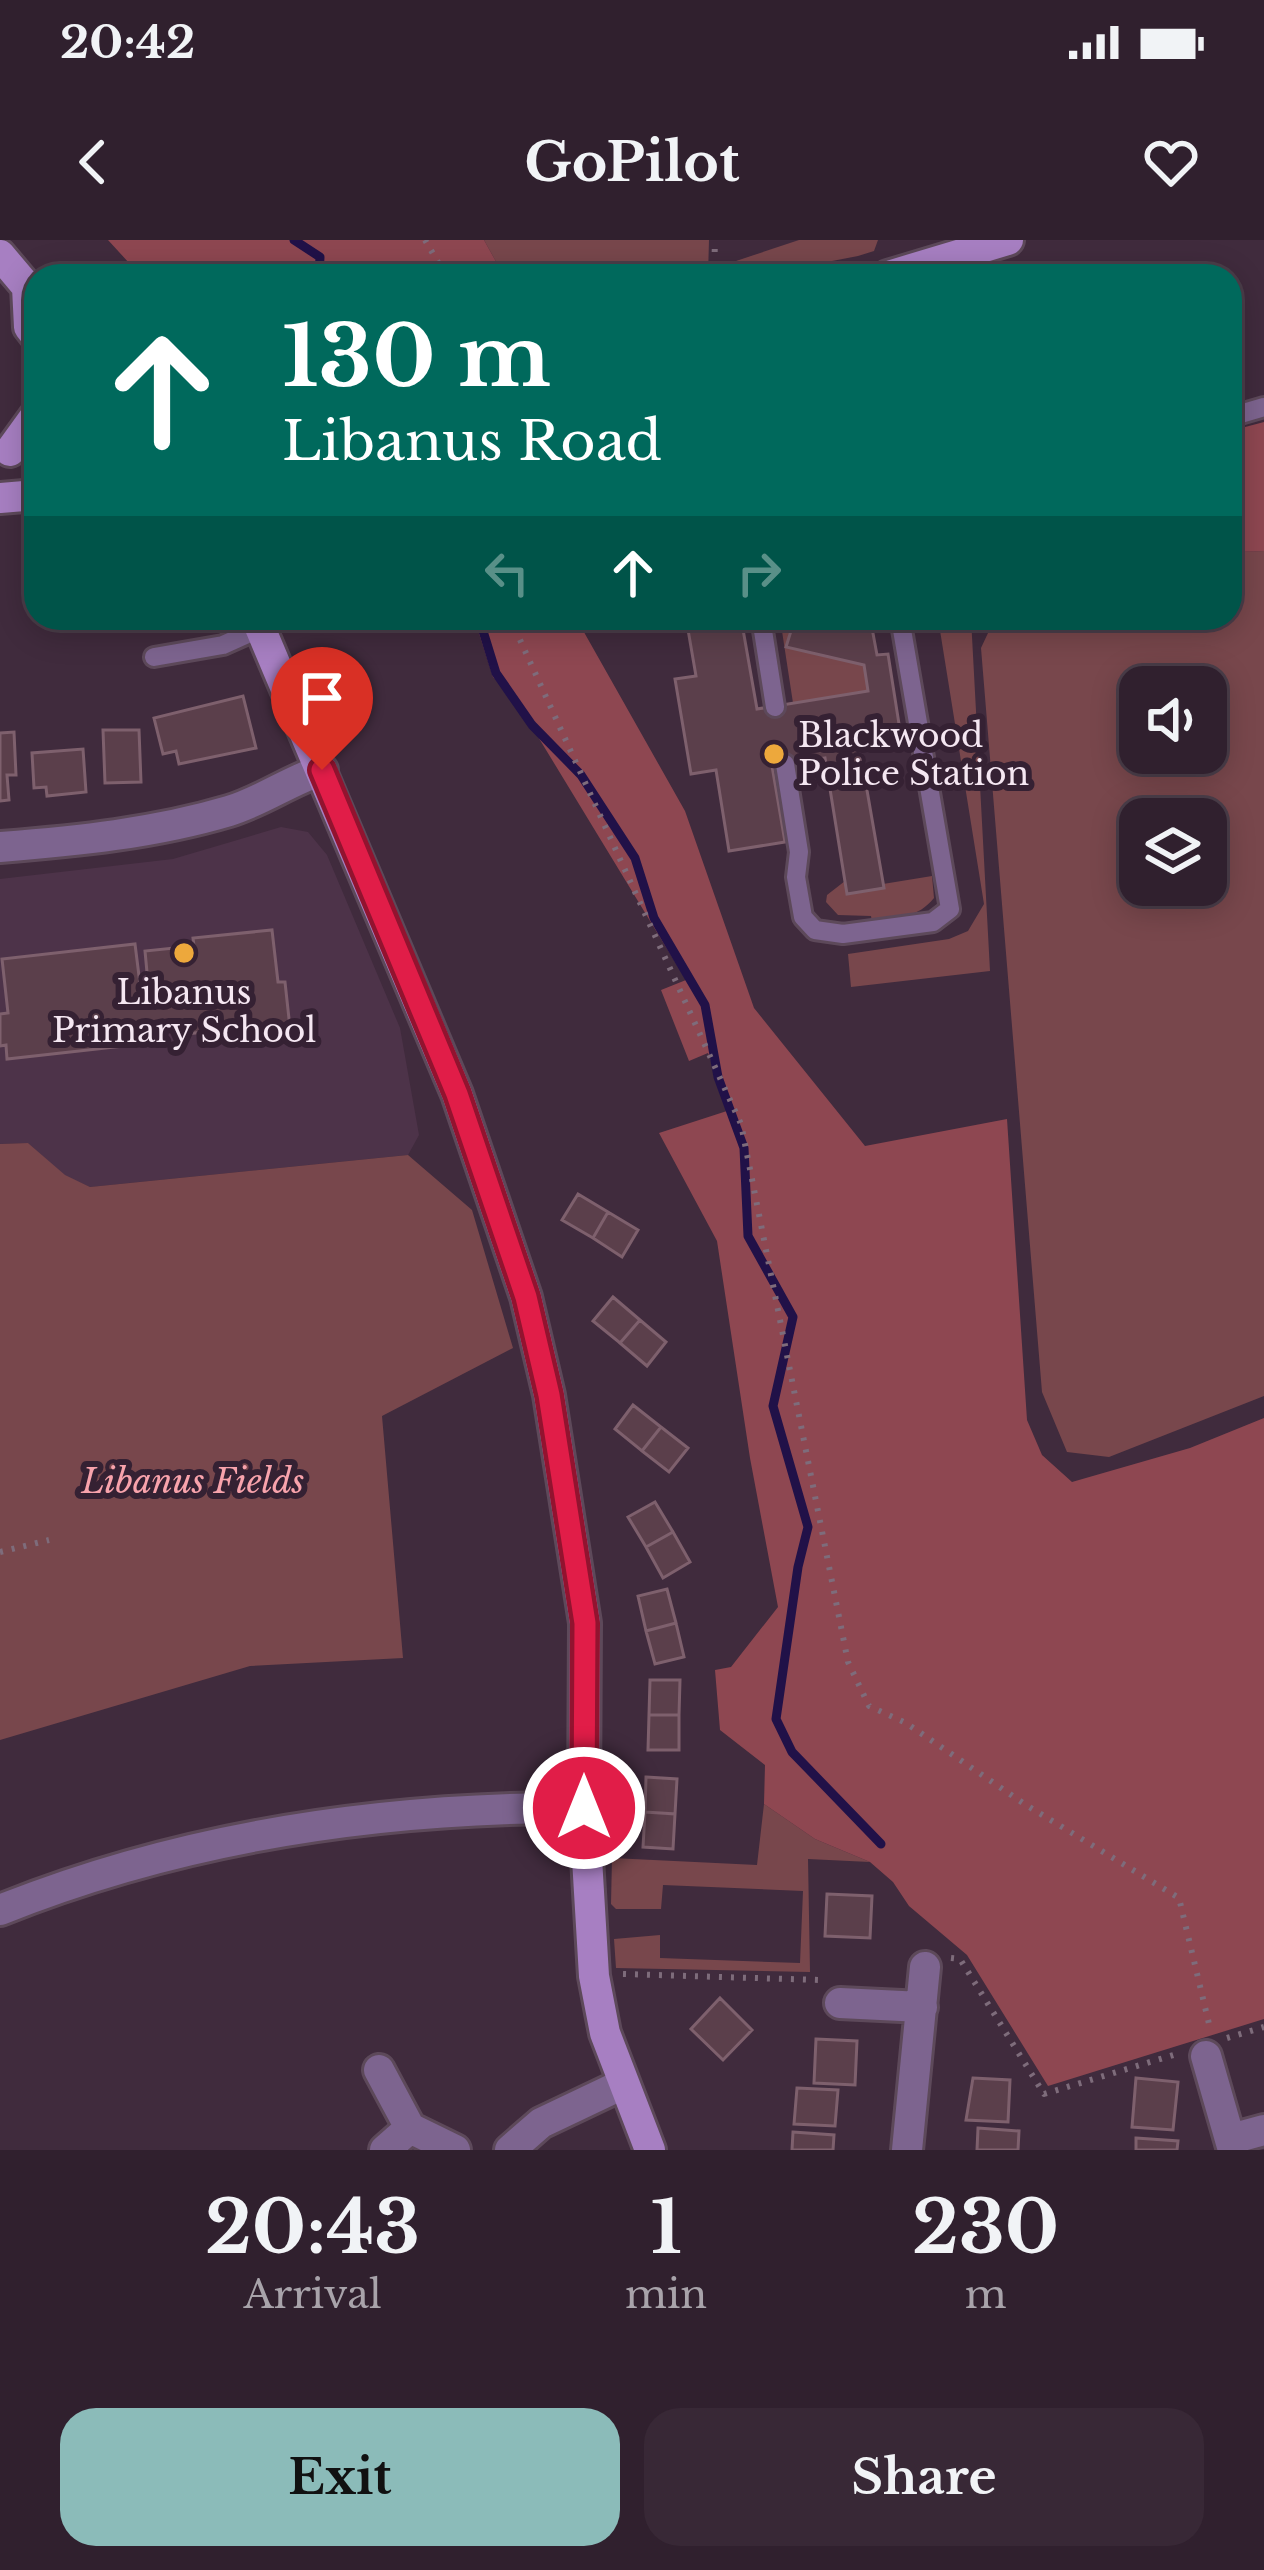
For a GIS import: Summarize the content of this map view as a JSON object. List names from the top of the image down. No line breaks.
{"parks":["Libanus Fields"],"places":["Blackwood Police Station","Libanus Primary School"],"page":{"status":"20:42","header":"GoPilot","turn":["130 m","Libanus Road"],"eta":["20:43","Arrival","1","min","230","m"],"buttons":["Exit","Share"]}}
